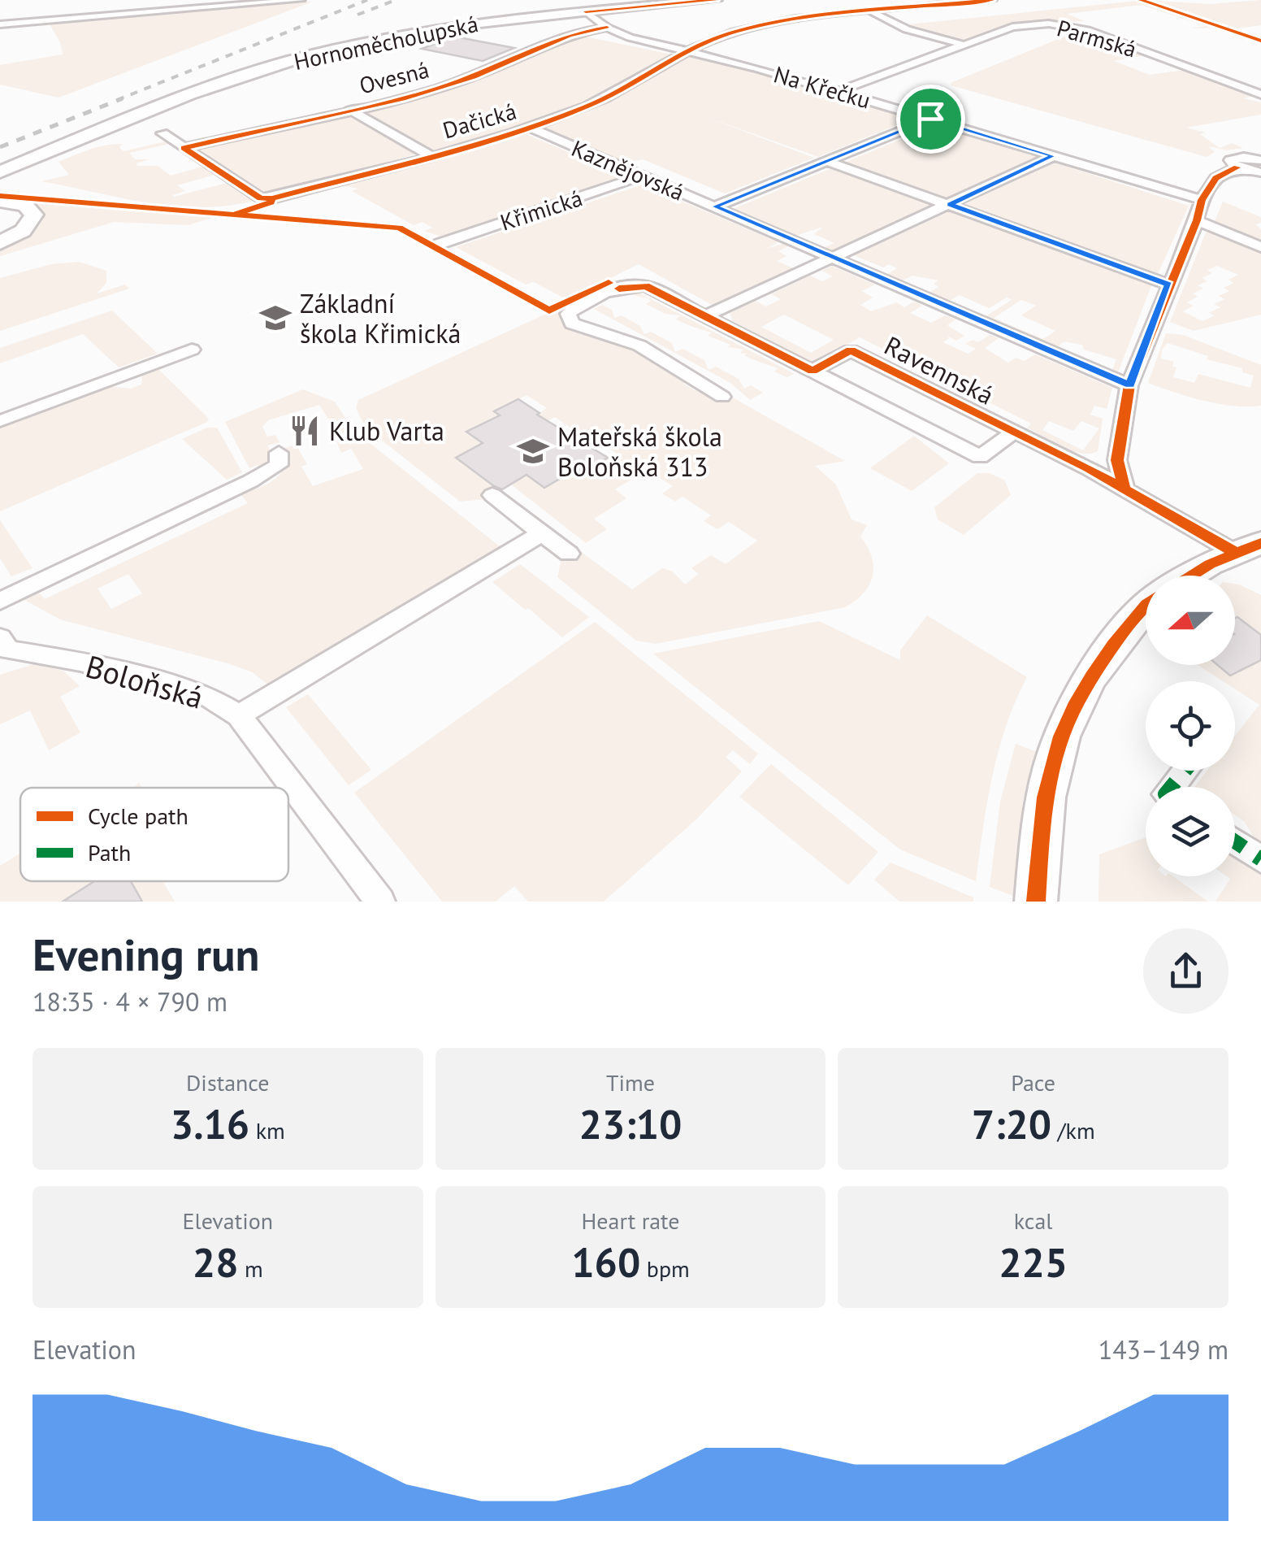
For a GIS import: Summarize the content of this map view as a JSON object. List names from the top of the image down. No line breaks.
{"streets":{"street":["Parmská","Hornoměcholupská","Ovesná","Na Křečku","Dačická","Kaznějovská","Křimická","Ravennská","Boloňská"]},"crossings":[["Parmská","Na Křečku"],["Hornoměcholupská","Na Křečku"],["Ovesná","Na Křečku"],["Ovesná","Dačická"],["Na Křečku","Dačická"],["Dačická","Kaznějovská"],["Kaznějovská","Křimická"]],"places":{"school or university":["Základní škola Křimická","Mateřská škola Boloňská 313"],"restaurant":["Klub Varta"]},"legend":["Cycle path","Path"],"north":"left","page":{"heading":["Evening run","18:35 · 4 × 790 m"],"stats":[["Distance","3.16 km"],["Time","23:10"],["Pace","7:20 /km"],["Elevation","28 m"],["Heart rate","160 bpm"],["kcal","225"]],"chart":["Elevation","143–149 m"]}}
